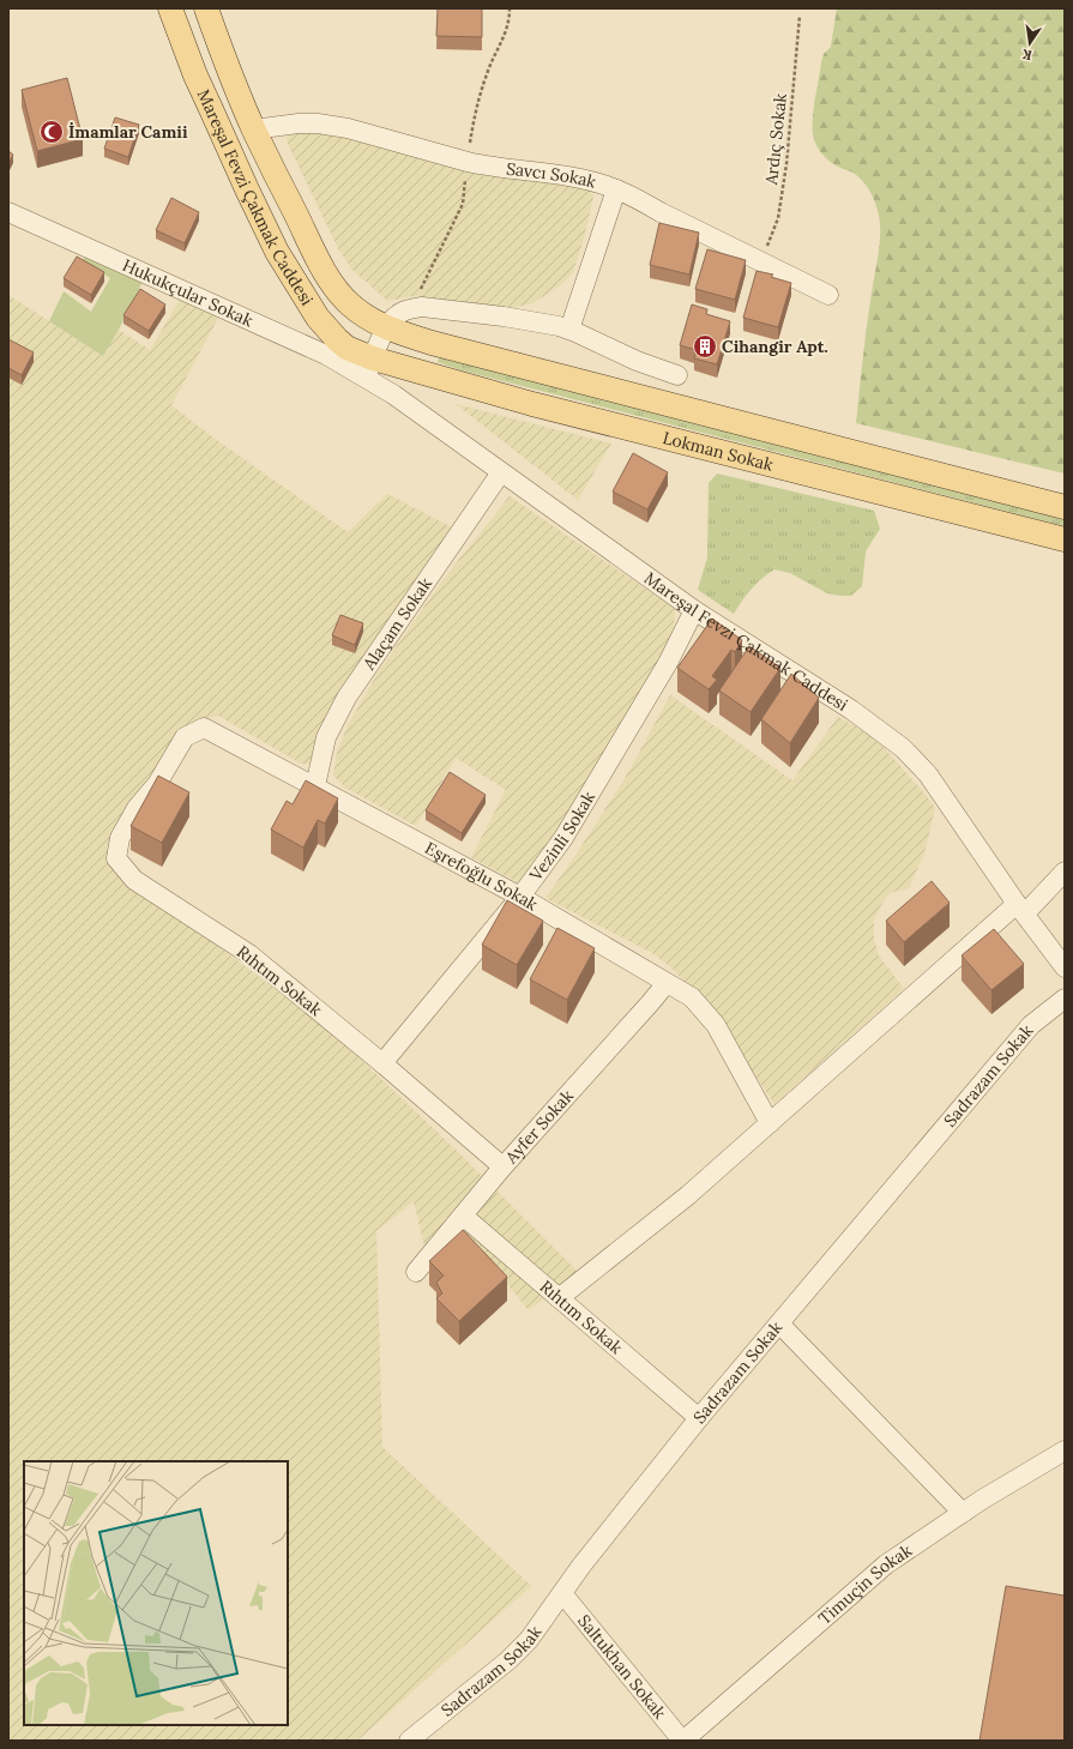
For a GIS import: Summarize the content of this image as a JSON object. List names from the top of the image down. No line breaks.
{"streets":{"main road":["Mareşal Fevzi Çakmak Caddesi","Lokman Sokak"],"street":["Savcı Sokak","Hukukçular Sokak","Alaçam Sokak","Vezinli Sokak","Eşrefoğlu Sokak","Rıhtım Sokak","Sadrazam Sokak","Ayfer Sokak","Timuçin Sokak","Saltukhan Sokak"],"path":["Ardıç Sokak"]},"crossings":[["Ardıç Sokak","Savcı Sokak"],["Savcı Sokak","Mareşal Fevzi Çakmak Caddesi"],["Mareşal Fevzi Çakmak Caddesi","Hukukçular Sokak"],["Mareşal Fevzi Çakmak Caddesi","Lokman Sokak"],["Mareşal Fevzi Çakmak Caddesi","Alaçam Sokak"],["Mareşal Fevzi Çakmak Caddesi","Vezinli Sokak"],["Hukukçular Sokak","Lokman Sokak"],["Alaçam Sokak","Eşrefoğlu Sokak"],["Vezinli Sokak","Eşrefoğlu Sokak"],["Vezinli Sokak","Rıhtım Sokak"],["Eşrefoğlu Sokak","Rıhtım Sokak"],["Eşrefoğlu Sokak","Ayfer Sokak"],["Rıhtım Sokak","Sadrazam Sokak"],["Rıhtım Sokak","Ayfer Sokak"],["Sadrazam Sokak","Saltukhan Sokak"],["Timuçin Sokak","Saltukhan Sokak"]],"places":{"mosque":["İmamlar Camii"],"building":["Cihangir Apt."]},"north":"bottom"}
